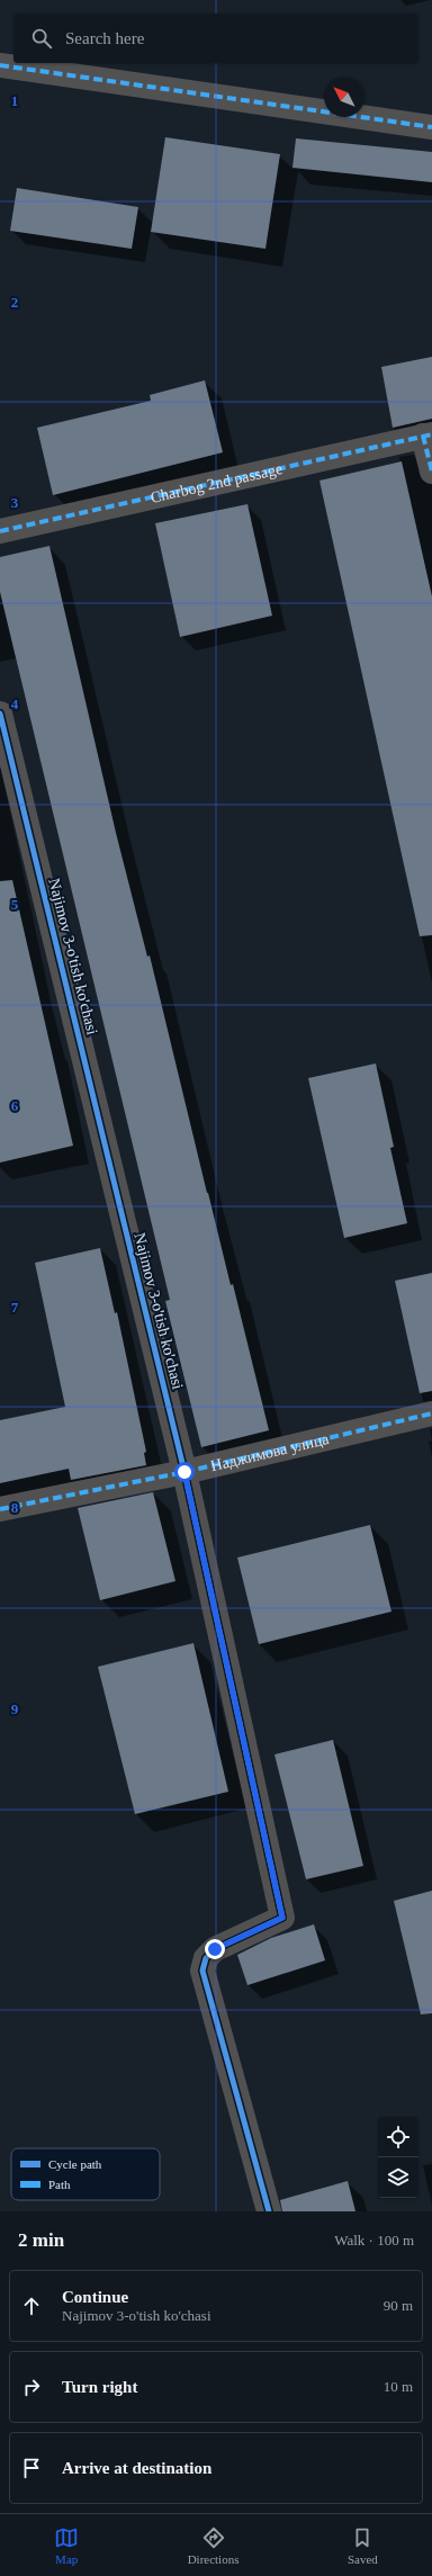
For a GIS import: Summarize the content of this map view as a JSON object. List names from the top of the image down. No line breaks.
{"streets":{"street":["Charbog 2nd passage","Najimov 3-o'tish ko'chasi","Наджимова улица"]},"crossings":[["Najimov 3-o'tish ko'chasi","Наджимова улица"]],"legend":["Cycle path","Path"],"north":"top left","page":{"search":"Search here","heading":["2 min","Walk · 100 m"],"list":[["Continue","Najimov 3-o'tish ko'chasi","90 m"],["Turn right","10 m"],"Arrive at destination"],"nav":["Map","Directions","Saved"]},"grid":{"rows":["1","2","3","4","5","6","7","8","9"]}}
